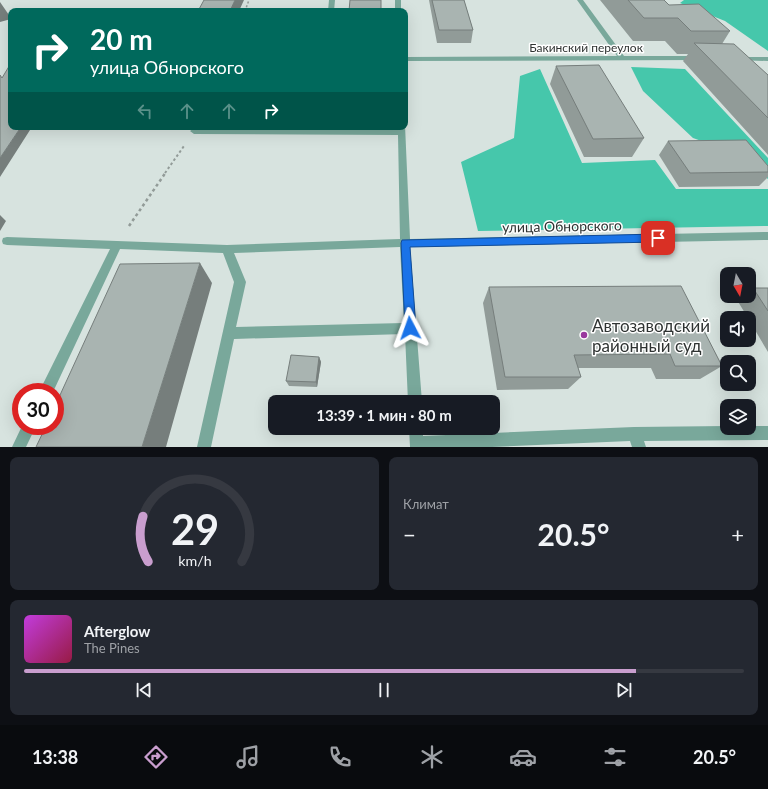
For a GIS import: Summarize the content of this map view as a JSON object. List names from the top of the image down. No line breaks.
{"streets":{"street":["Бакинский переулок","улица Обнорского"]},"places":["Автозаводский районный суд"],"north":"bottom","page":{"turn":["20 m","улица Обнорского"],"limit":"30","trip":"13:39 · 1 мин · 80 m","tile":"Климат","heat":["−","20.5°","+"],"song":["Afterglow","The Pines"],"tabs":["13:38","20.5°"],"gauge":["29","km/h"]}}
